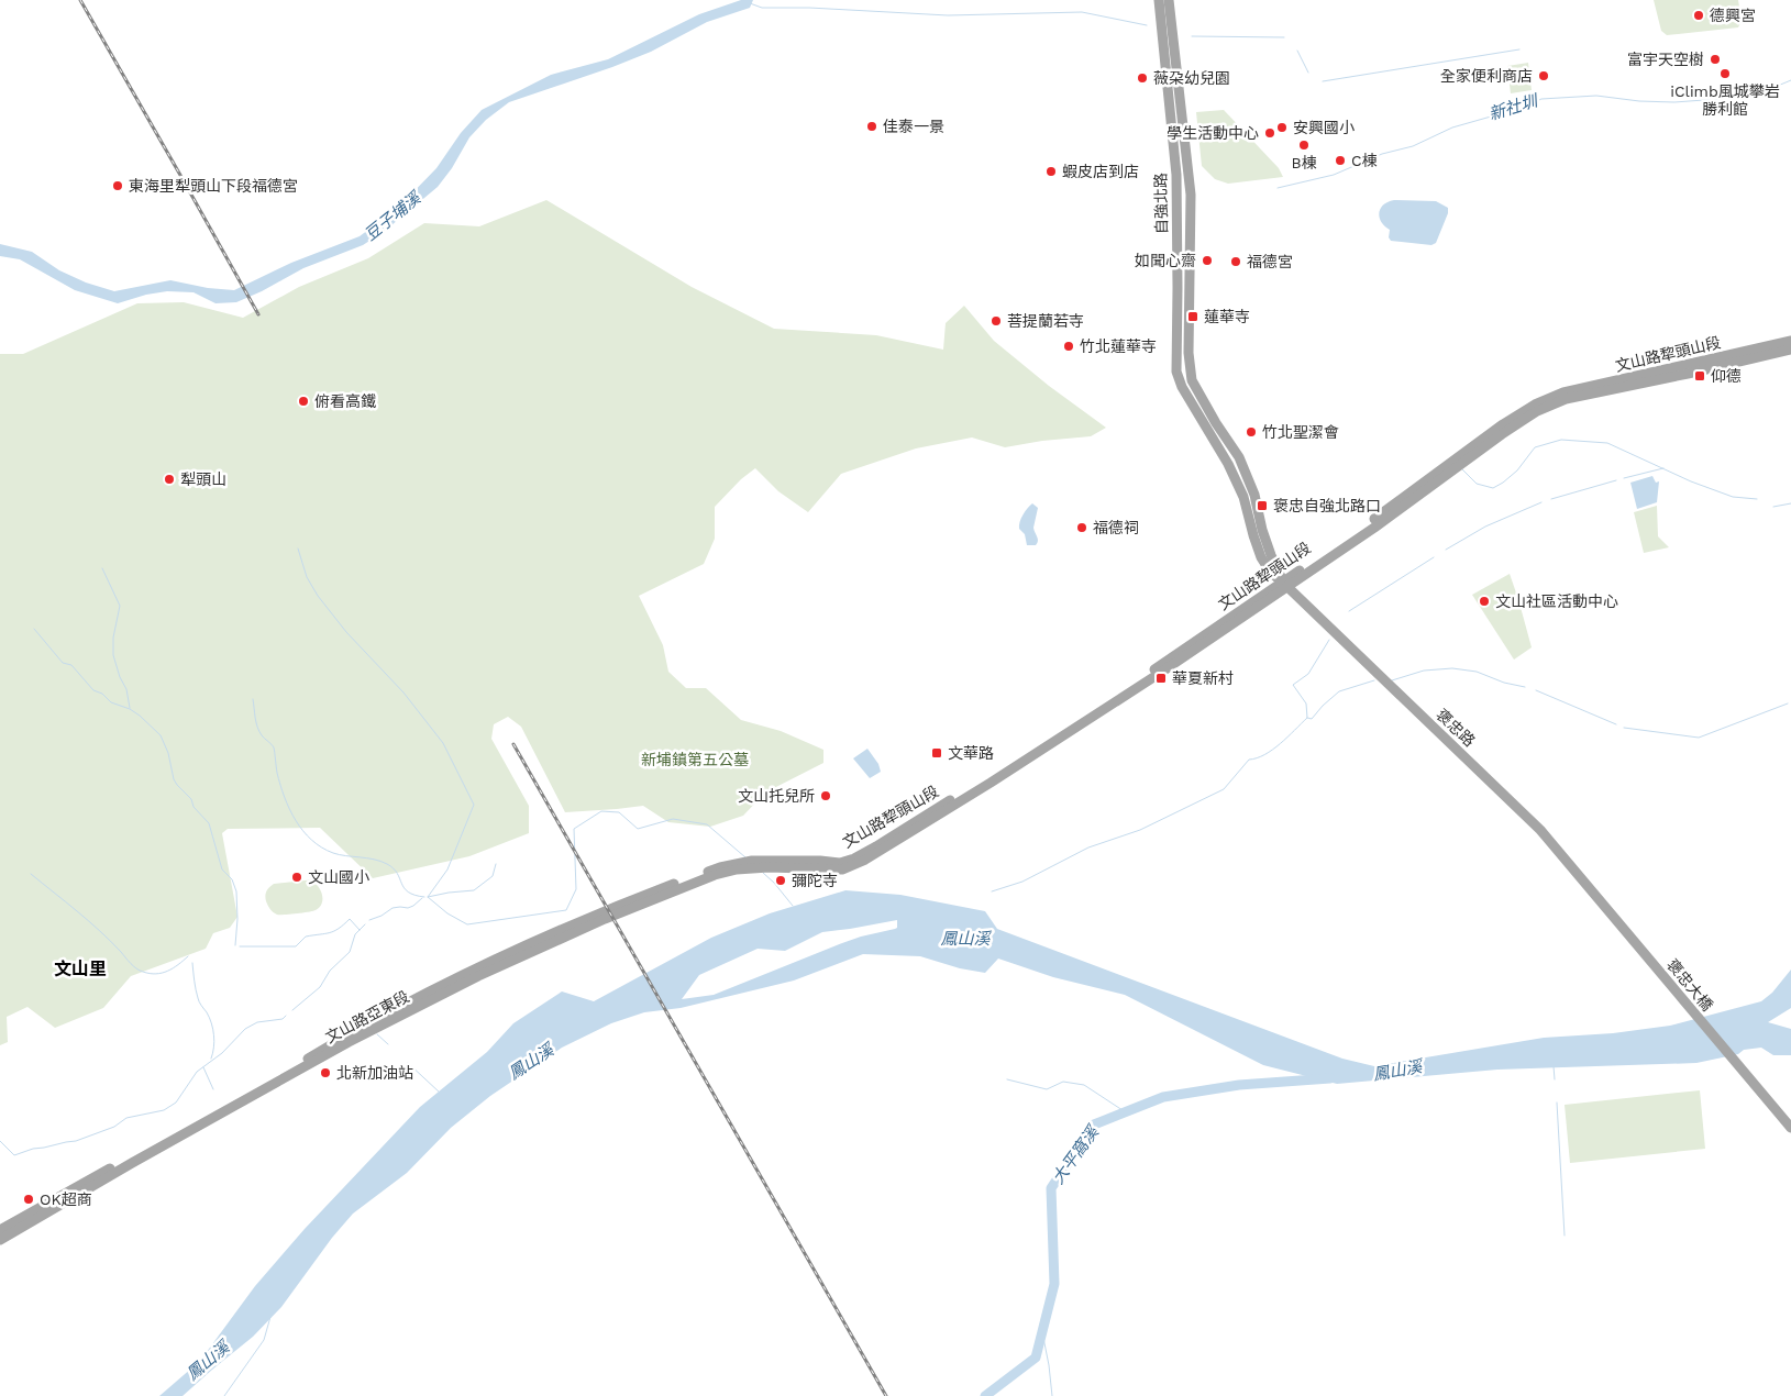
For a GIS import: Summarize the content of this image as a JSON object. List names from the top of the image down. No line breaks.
{"streets":{"main road":["自強北路","文山路犂頭山段","褒忠路","褒忠大橋","文山路亞東段"]},"crossings":[["自強北路","褒忠路"],["文山路犂頭山段","褒忠路"],["文山路犂頭山段","文山路亞東段"],["褒忠路","褒忠大橋"]],"districts":["文山里"],"water":["新社圳","豆子埔溪","鳳山溪","大平窩溪"],"parks":["新埔鎮第五公墓"],"places":{"other":["德興宮","富宇天空樹","iClimb風城攀岩 勝利館","全家便利商店","薇朶幼兒園","佳泰一景","安興國小","學生活動中心","B棟","C棟","蝦皮店到店","東海里犁頭山下段福德宮","如聞心齋","福德宮","菩提蘭若寺","竹北蓮華寺","俯看高鐵","竹北聖潔會","犁頭山","福德祠","文山社區活動中心","文山托兒所","文山國小","彌陀寺","北新加油站","OK超商"],"transit":["蓮華寺","仰德","褒忠自強北路口","華夏新村","文華路"]}}
